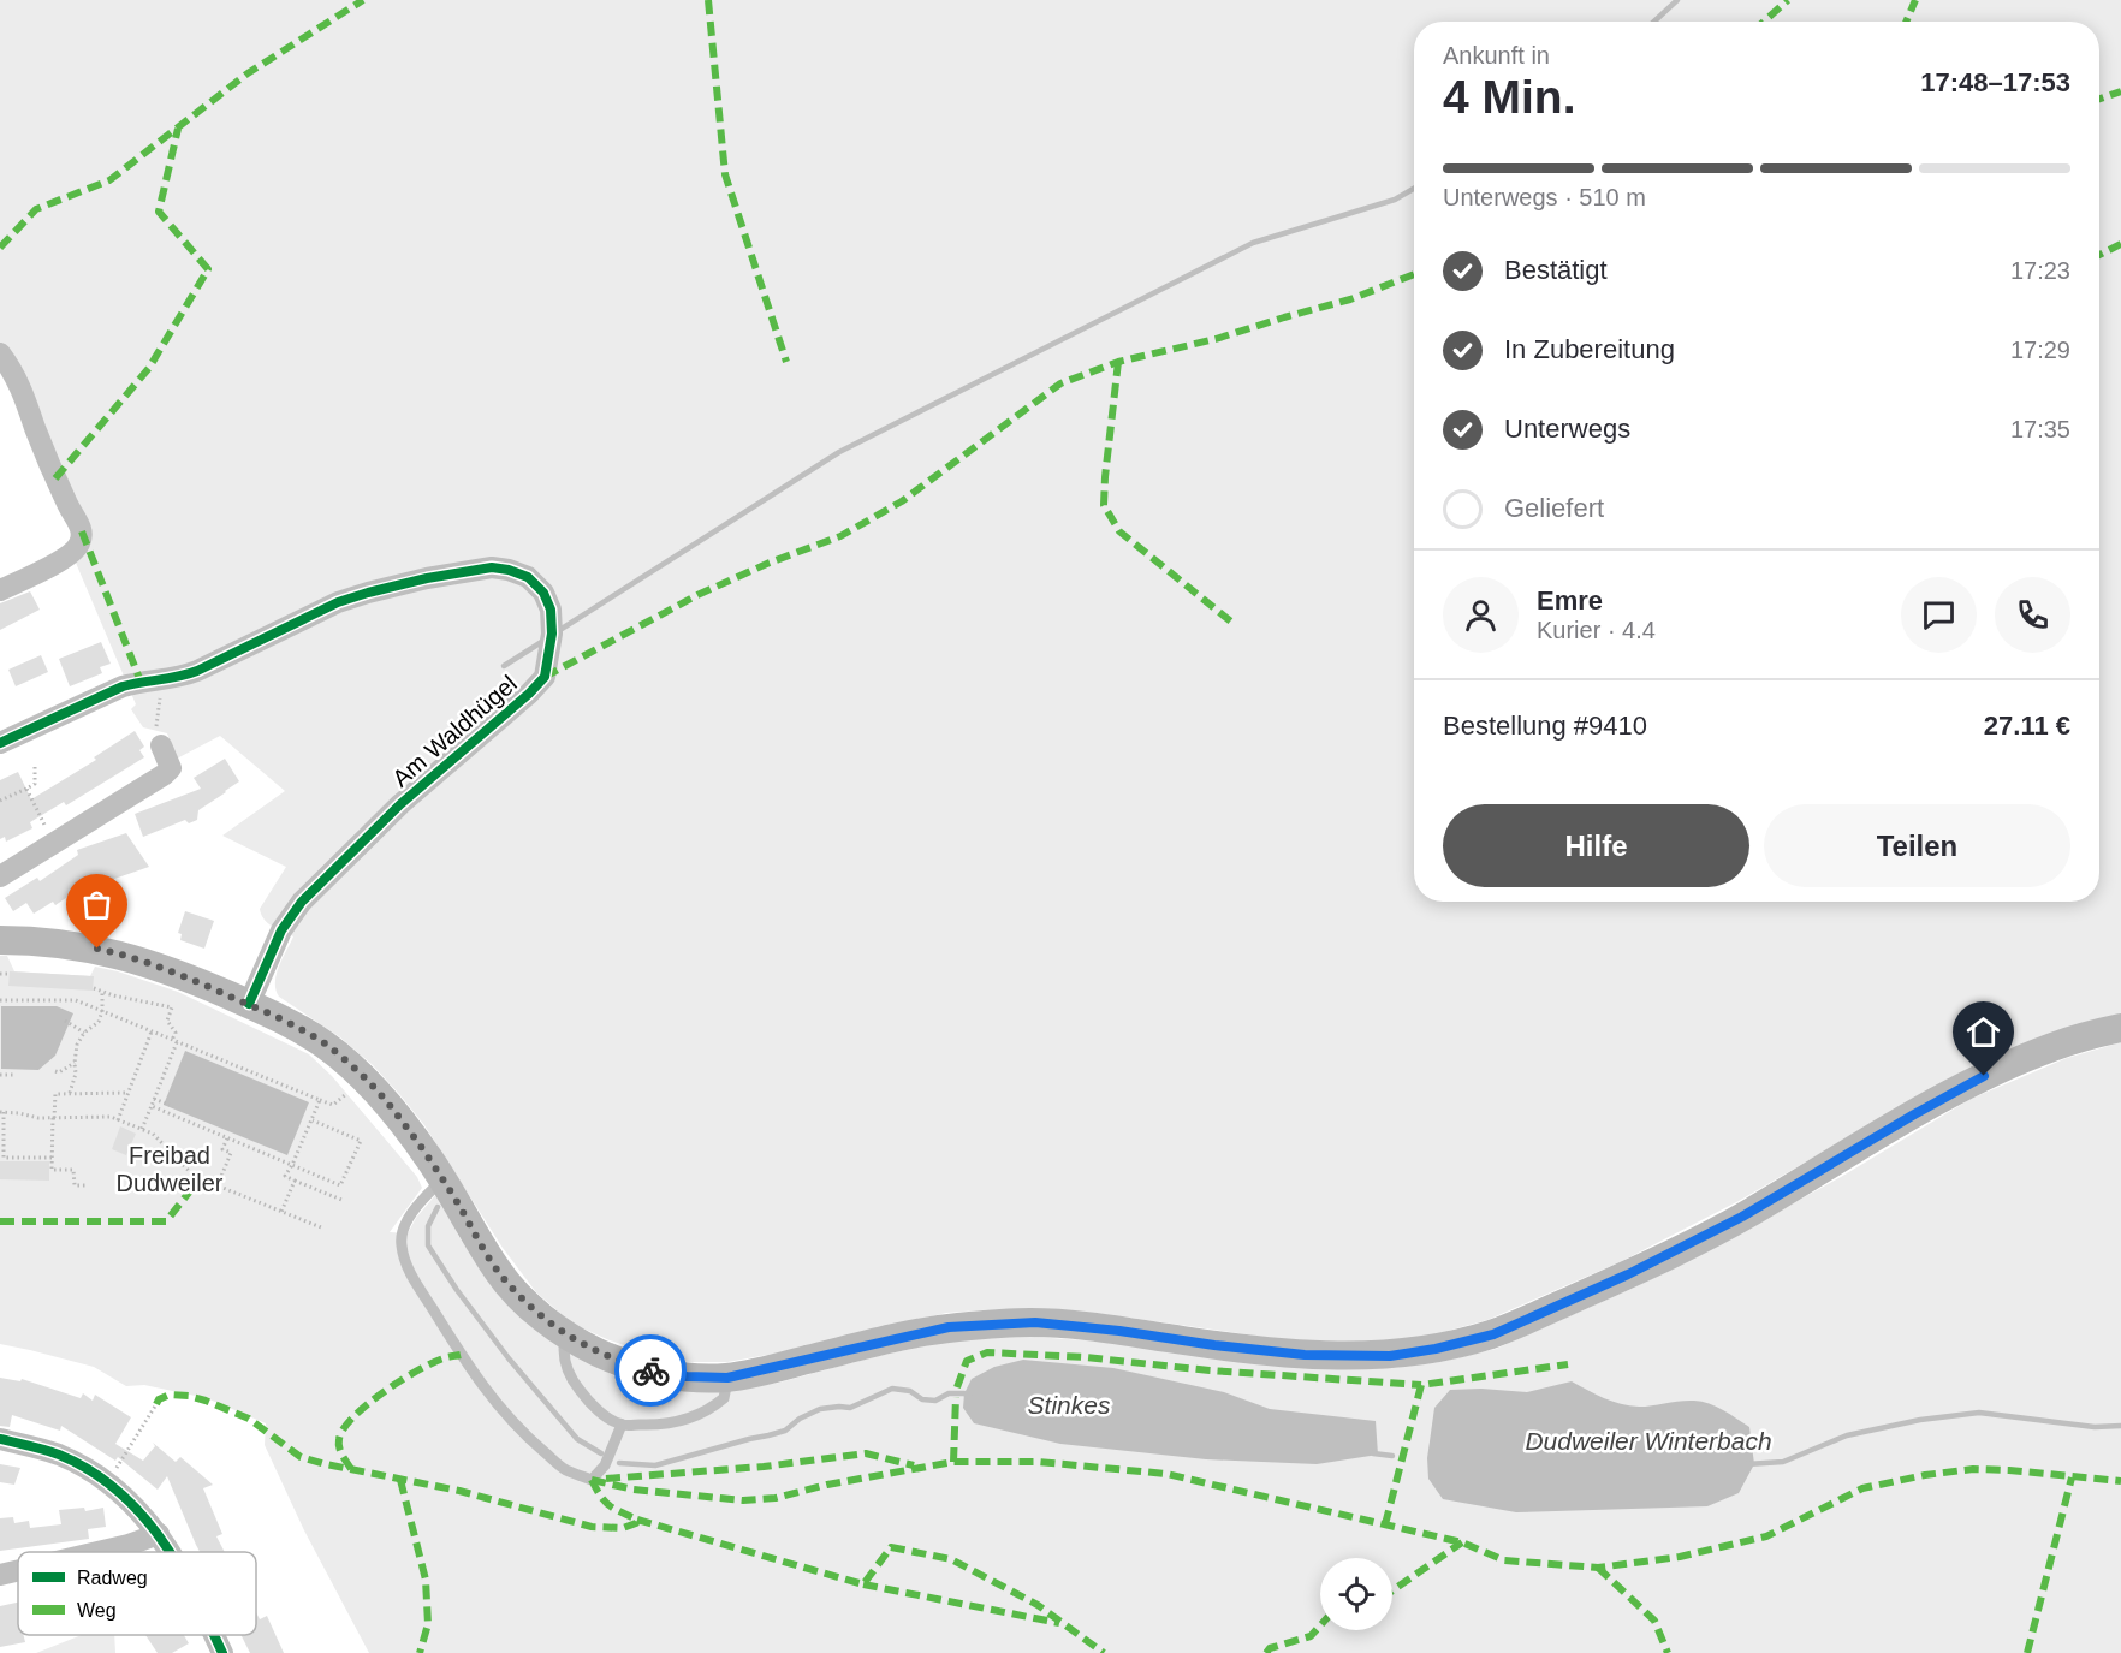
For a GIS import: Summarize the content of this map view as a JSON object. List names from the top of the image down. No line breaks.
{"streets":{"street":["Am Waldhügel"]},"water":["Stinkes","Dudweiler Winterbach"],"parks":["Freibad Dudweiler"],"legend":["Radweg","Weg"],"page":{"heading":["4 Min.","Ankunft in","17:48–17:53"],"panel":["Emre","Kurier · 4.4","Bestellung #9410","27.11 €"],"bar":"Unterwegs · 510 m","list":[["Bestätigt","17:23"],["In Zubereitung","17:29"],["Unterwegs","17:35"],"Geliefert"],"buttons":["Hilfe","Teilen"]}}
